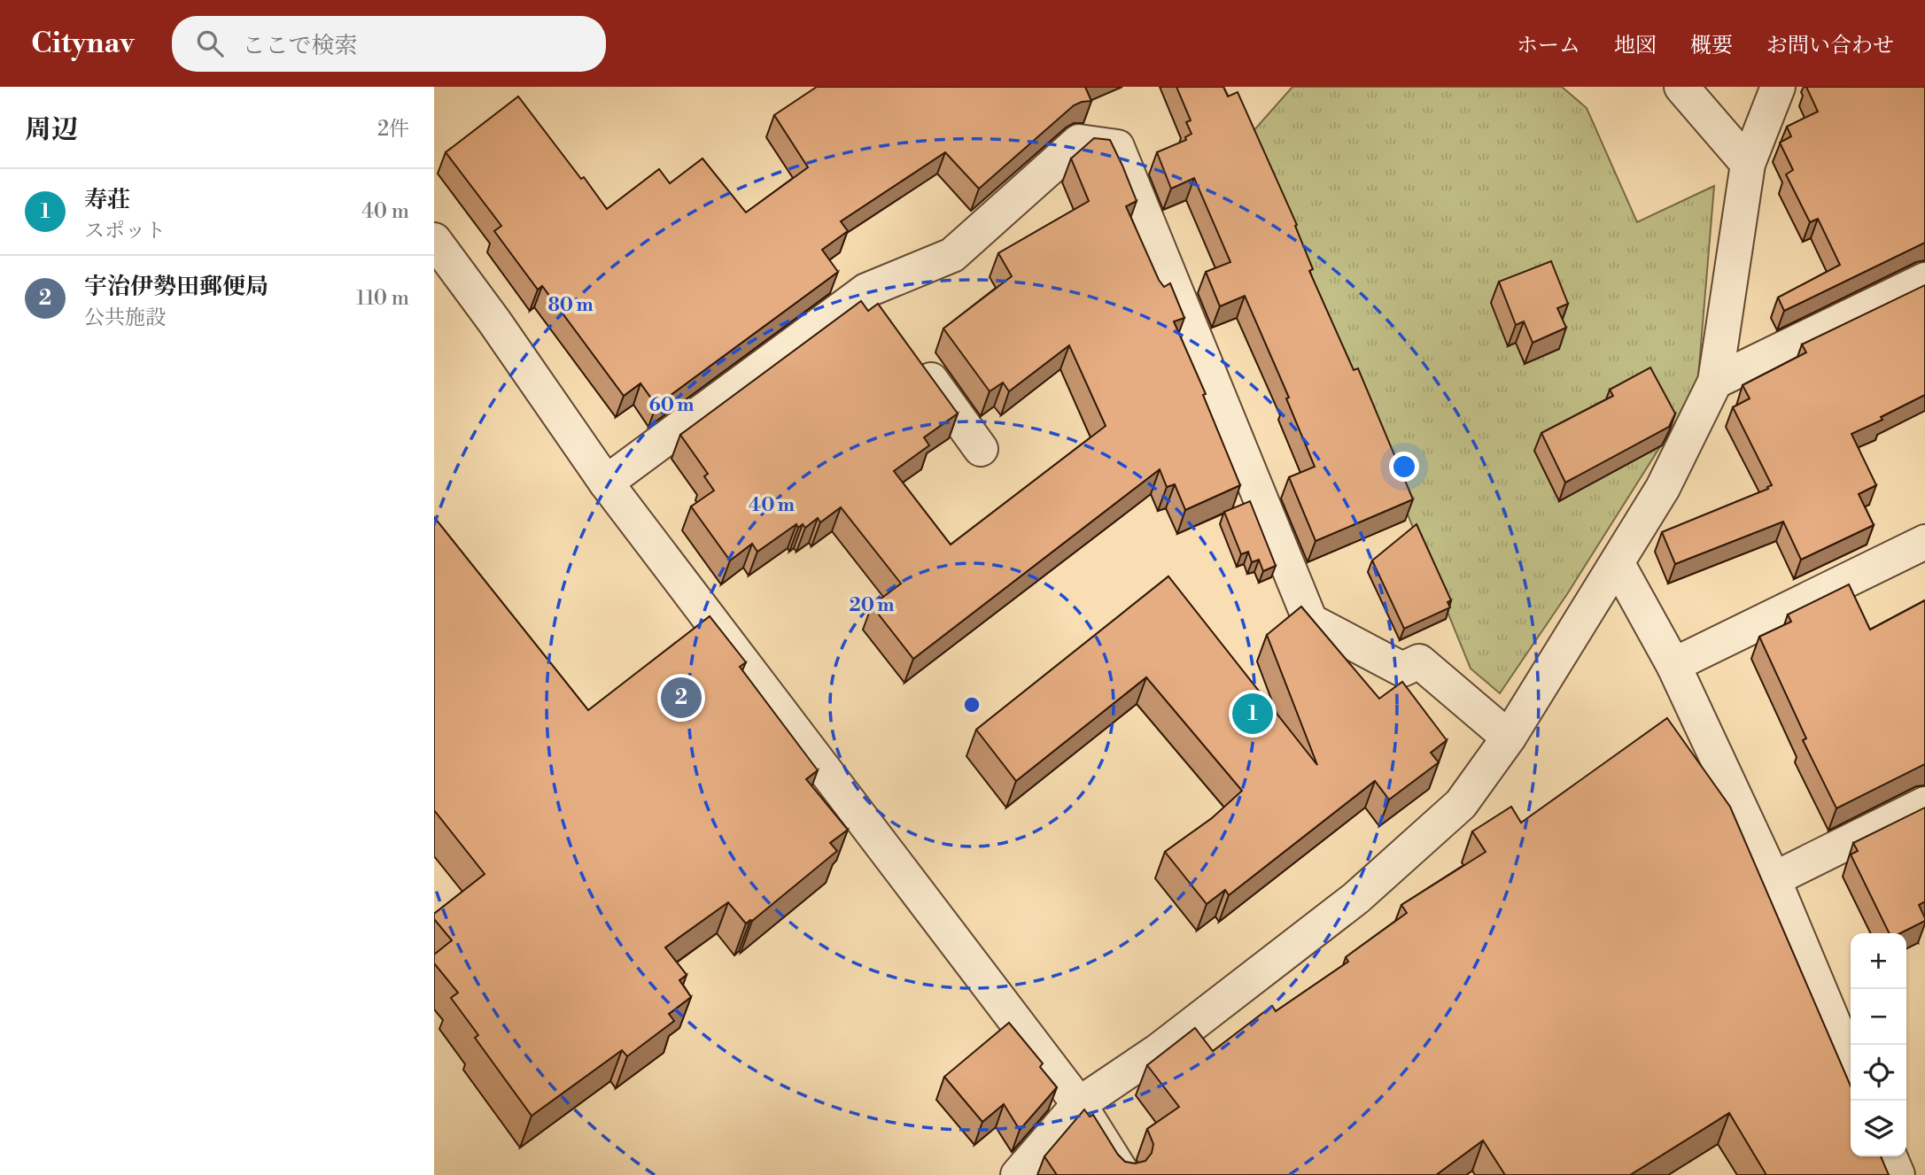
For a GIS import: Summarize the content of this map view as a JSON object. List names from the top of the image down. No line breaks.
{"page":{"header":"Citynav","search":"ここで検索","nav":["ホーム","地図","概要","お問い合わせ"],"heading":["周辺","2件"],"list":[{"mark":"1","name":"寿荘","note":"スポット","value":"40 m"},{"mark":"2","name":"宇治伊勢田郵便局","note":"公共施設","value":"110 m"}],"pins":["2","1"],"map_buttons":["+","−"]},"rings":["80 m","60 m","40 m","20 m"]}
